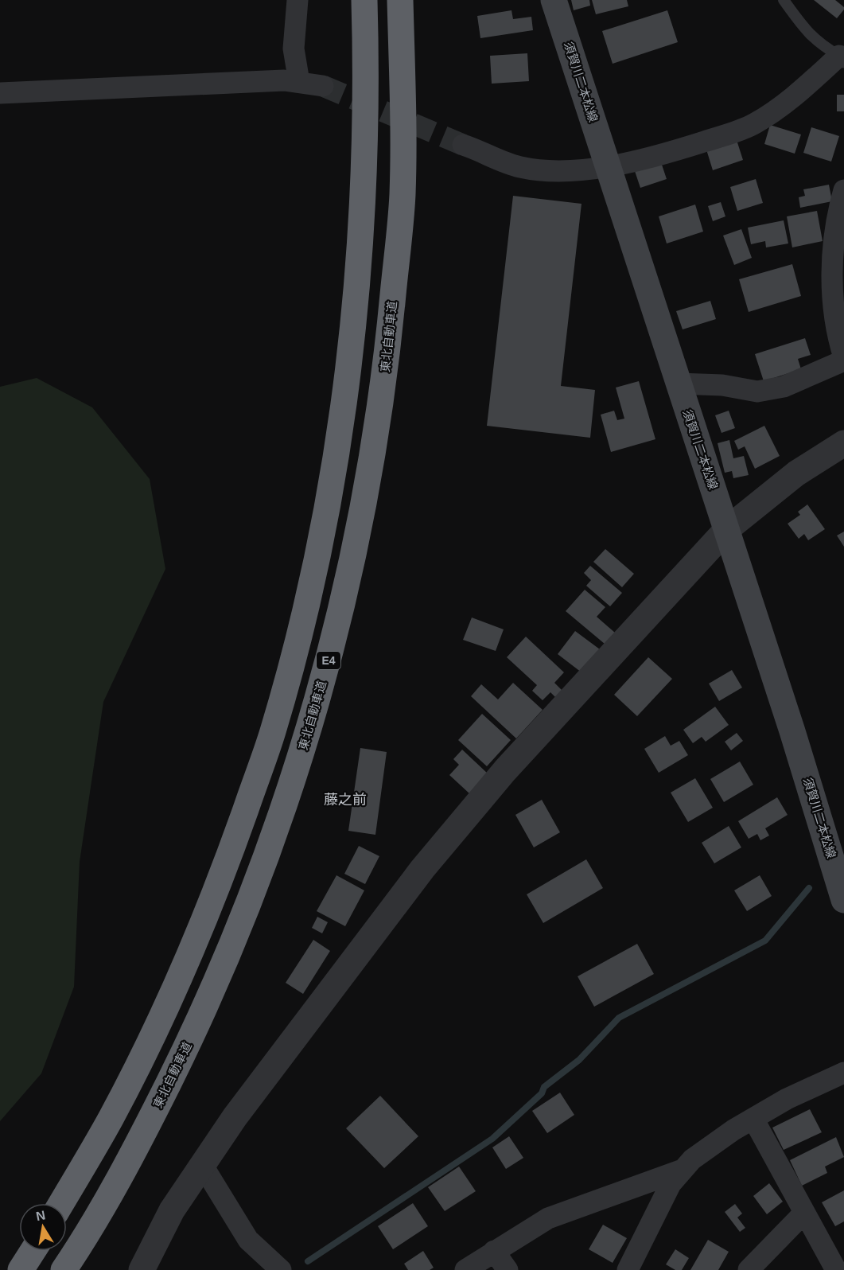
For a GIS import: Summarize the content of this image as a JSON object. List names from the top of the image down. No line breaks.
{"streets":{"highway":["東北自動車道","E4"],"main road":["須賀川二本松線"]},"districts":["藤之前"],"north":"top"}
